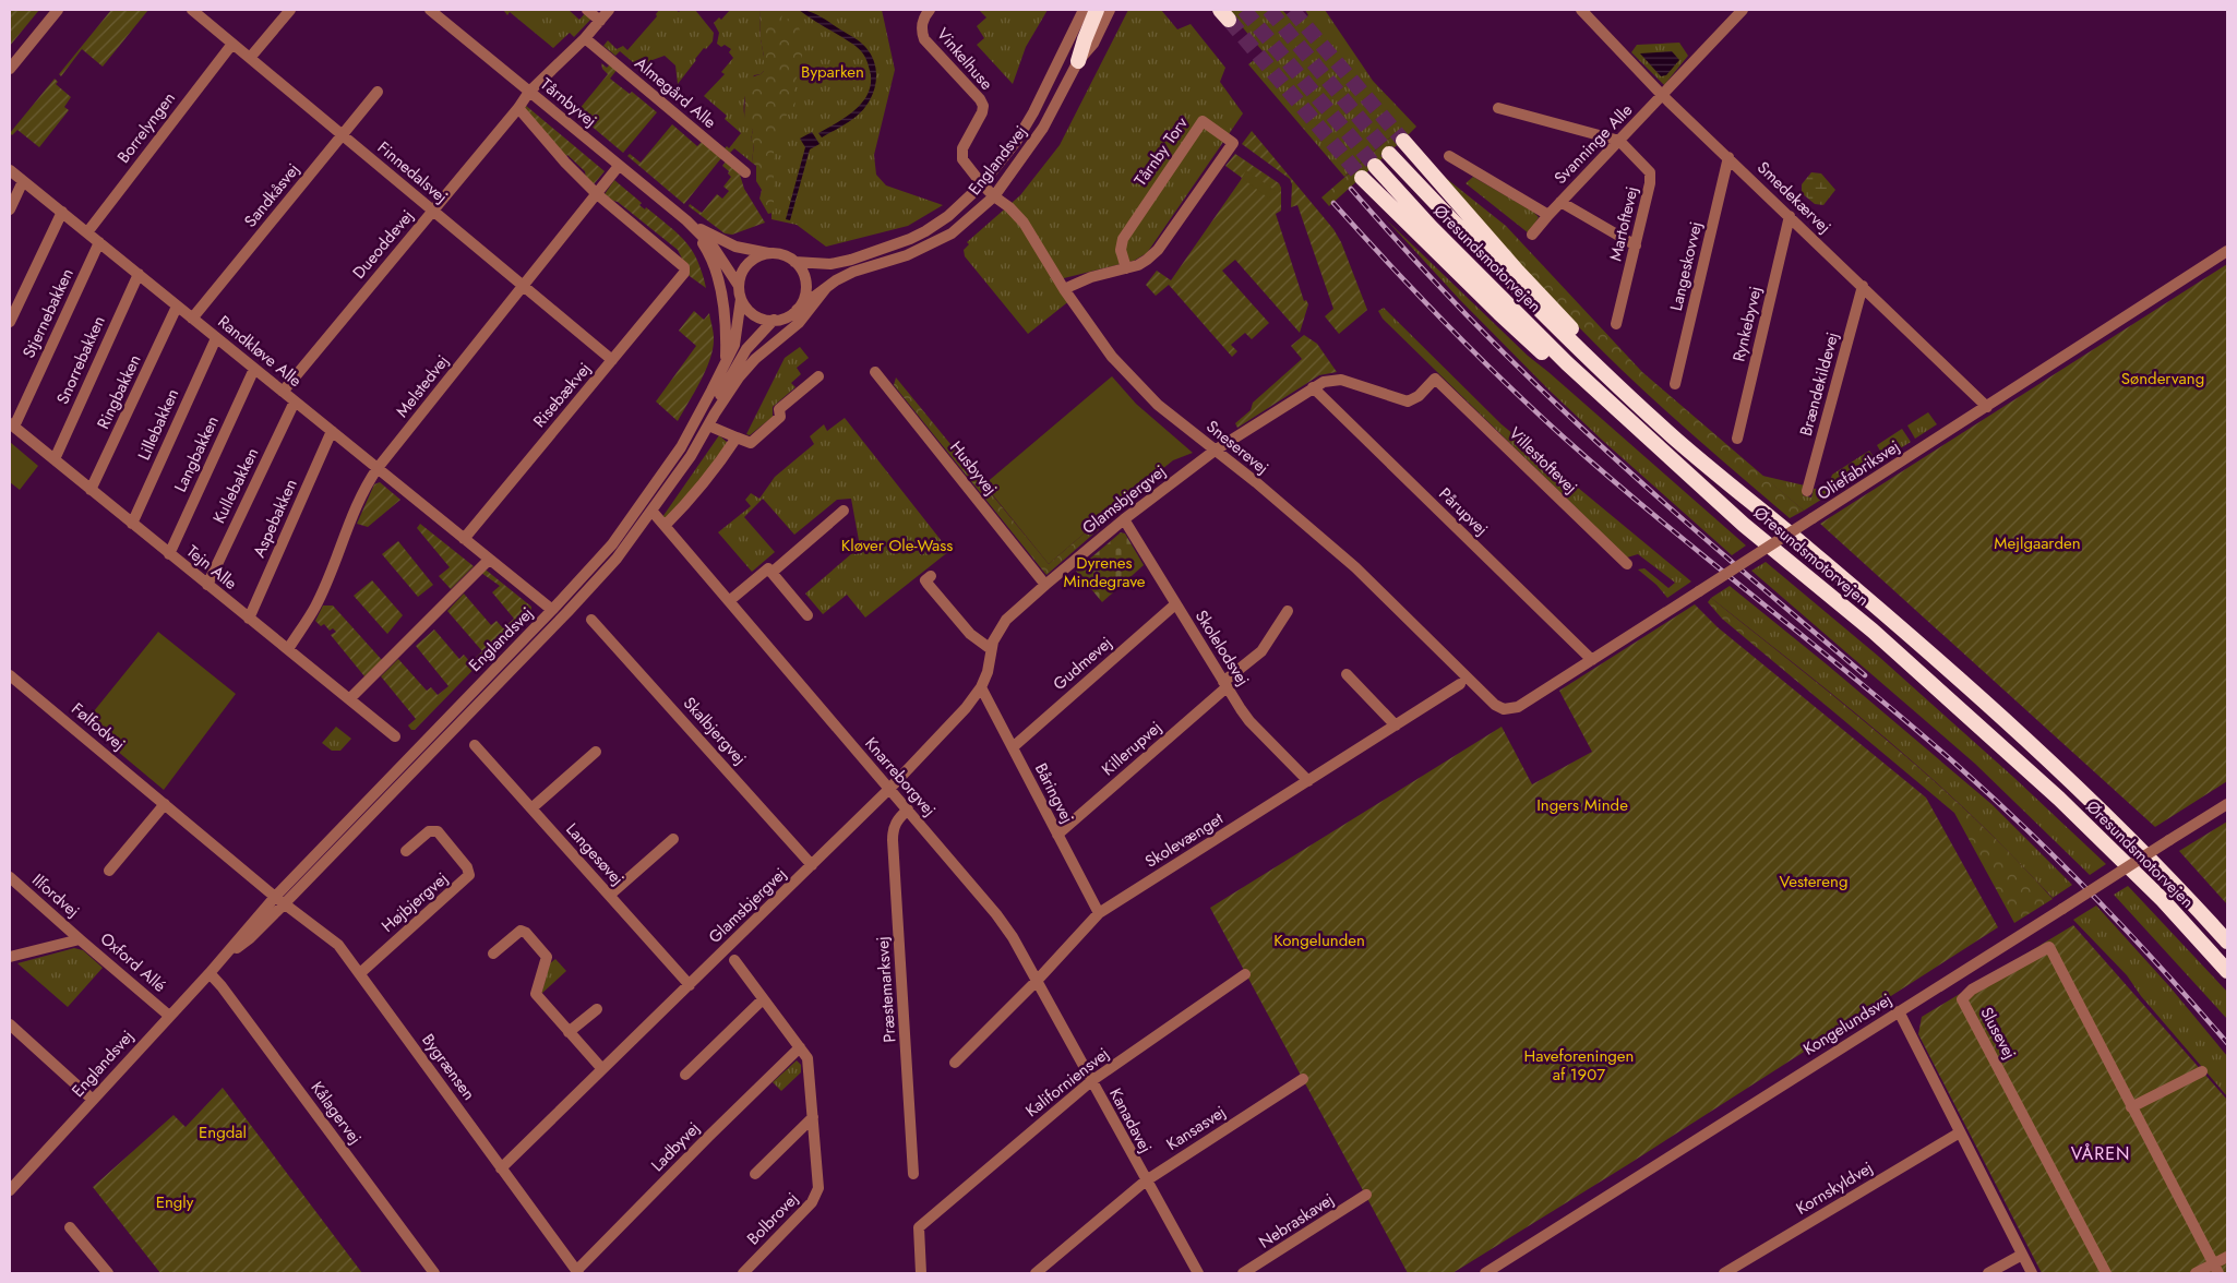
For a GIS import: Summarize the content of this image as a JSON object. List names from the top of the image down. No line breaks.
{"streets":{"highway":["Øresundsmotorvejen"],"street":["Vinkelhuse","Almegård Alle","Tårnbyvej","Borrelyngen","Svanninge Alle","Tårnby Torv","Englandsvej","Finnedalsvej","Sandkåsvej","Smedekærvej","Martoftevej","Dueoddevej","Langeskovvej","Stjernebakken","Rynkebyvej","Randkløve Alle","Snorrebakken","Brændekildevej","Melstedvej","Ringbakken","Risebækvej","Lillebakken","Sneserevej","Langbakken","Villestoftevej","Husbyvej","Oliefabriksvej","Kullebakken","Glamsbjergvej","Pårupvej","Aspebakken","Tejn Alle","Skolelodsvej","Gudmevej","Følfodvej","Skalbjergvej","Killerupvej","Knarreborgvej","Båringvej","Skolevænget","Langesøvej","Ilfordvej","Højbjergvej","Oxford Allé","Præstemarksvej","Kongelundsvej","Slusevej","Bygrænsen","Kaliforniensvej","Kålagervej","Kanadavej","Kansasvej","Ladbyvej","Kornskyldvej","Bolbrovej","Nebraskavej"]},"crossings":[["Vinkelhuse","Englandsvej"],["Vinkelhuse","Sneserevej"],["Tårnbyvej","Englandsvej"],["Tårnbyvej","Dueoddevej"],["Tårnbyvej","Melstedvej"],["Borrelyngen","Finnedalsvej"],["Borrelyngen","Randkløve Alle"],["Svanninge Alle","Smedekærvej"],["Svanninge Alle","Martoftevej"],["Tårnby Torv","Sneserevej"],["Englandsvej","Randkløve Alle"],["Englandsvej","Sneserevej"],["Englandsvej","Følfodvej"],["Englandsvej","Knarreborgvej"],["Englandsvej","Oxford Allé"],["Englandsvej","Bygrænsen"],["Englandsvej","Kålagervej"],["Finnedalsvej","Sandkåsvej"],["Finnedalsvej","Dueoddevej"],["Finnedalsvej","Melstedvej"],["Finnedalsvej","Risebækvej"],["Sandkåsvej","Randkløve Alle"],["Smedekærvej","Langeskovvej"],["Smedekærvej","Rynkebyvej"],["Smedekærvej","Brændekildevej"],["Smedekærvej","Oliefabriksvej"],["Dueoddevej","Randkløve Alle"],["Stjernebakken","Randkløve Alle"],["Stjernebakken","Tejn Alle"],["Randkløve Alle","Snorrebakken"],["Randkløve Alle","Melstedvej"],["Randkløve Alle","Ringbakken"],["Randkløve Alle","Risebækvej"],["Randkløve Alle","Lillebakken"],["Randkløve Alle","Langbakken"],["Randkløve Alle","Kullebakken"],["Randkløve Alle","Aspebakken"],["Snorrebakken","Tejn Alle"],["Melstedvej","Risebækvej"],["Melstedvej","Tejn Alle"],["Ringbakken","Tejn Alle"],["Lillebakken","Tejn Alle"],["Sneserevej","Oliefabriksvej"],["Sneserevej","Glamsbjergvej"],["Langbakken","Tejn Alle"],["Villestoftevej","Glamsbjergvej"],["Husbyvej","Glamsbjergvej"],["Oliefabriksvej","Pårupvej"],["Kullebakken","Tejn Alle"],["Glamsbjergvej","Pårupvej"],["Glamsbjergvej","Skolelodsvej"],["Glamsbjergvej","Skalbjergvej"],["Glamsbjergvej","Knarreborgvej"],["Glamsbjergvej","Båringvej"],["Glamsbjergvej","Langesøvej"],["Glamsbjergvej","Bygrænsen"],["Aspebakken","Tejn Alle"],["Skolelodsvej","Gudmevej"],["Skolelodsvej","Killerupvej"],["Skolelodsvej","Skolevænget"],["Gudmevej","Båringvej"],["Følfodvej","Bygrænsen"],["Killerupvej","Båringvej"],["Knarreborgvej","Skolevænget"],["Knarreborgvej","Præstemarksvej"],["Knarreborgvej","Kanadavej"],["Båringvej","Skolevænget"],["Skolevænget","Kanadavej"],["Ilfordvej","Oxford Allé"],["Højbjergvej","Bygrænsen"],["Bygrænsen","Ladbyvej"],["Kaliforniensvej","Kanadavej"],["Kanadavej","Kansasvej"],["Ladbyvej","Bolbrovej"]],"districts":["VÅREN"],"parks":["Byparken","Søndervang","Mejlgaarden","Kløver Ole-Wass","Dyrenes Mindegrave","Ingers Minde","Vestereng","Kongelunden","Haveforeningen af 1907","Engdal","Engly"]}
